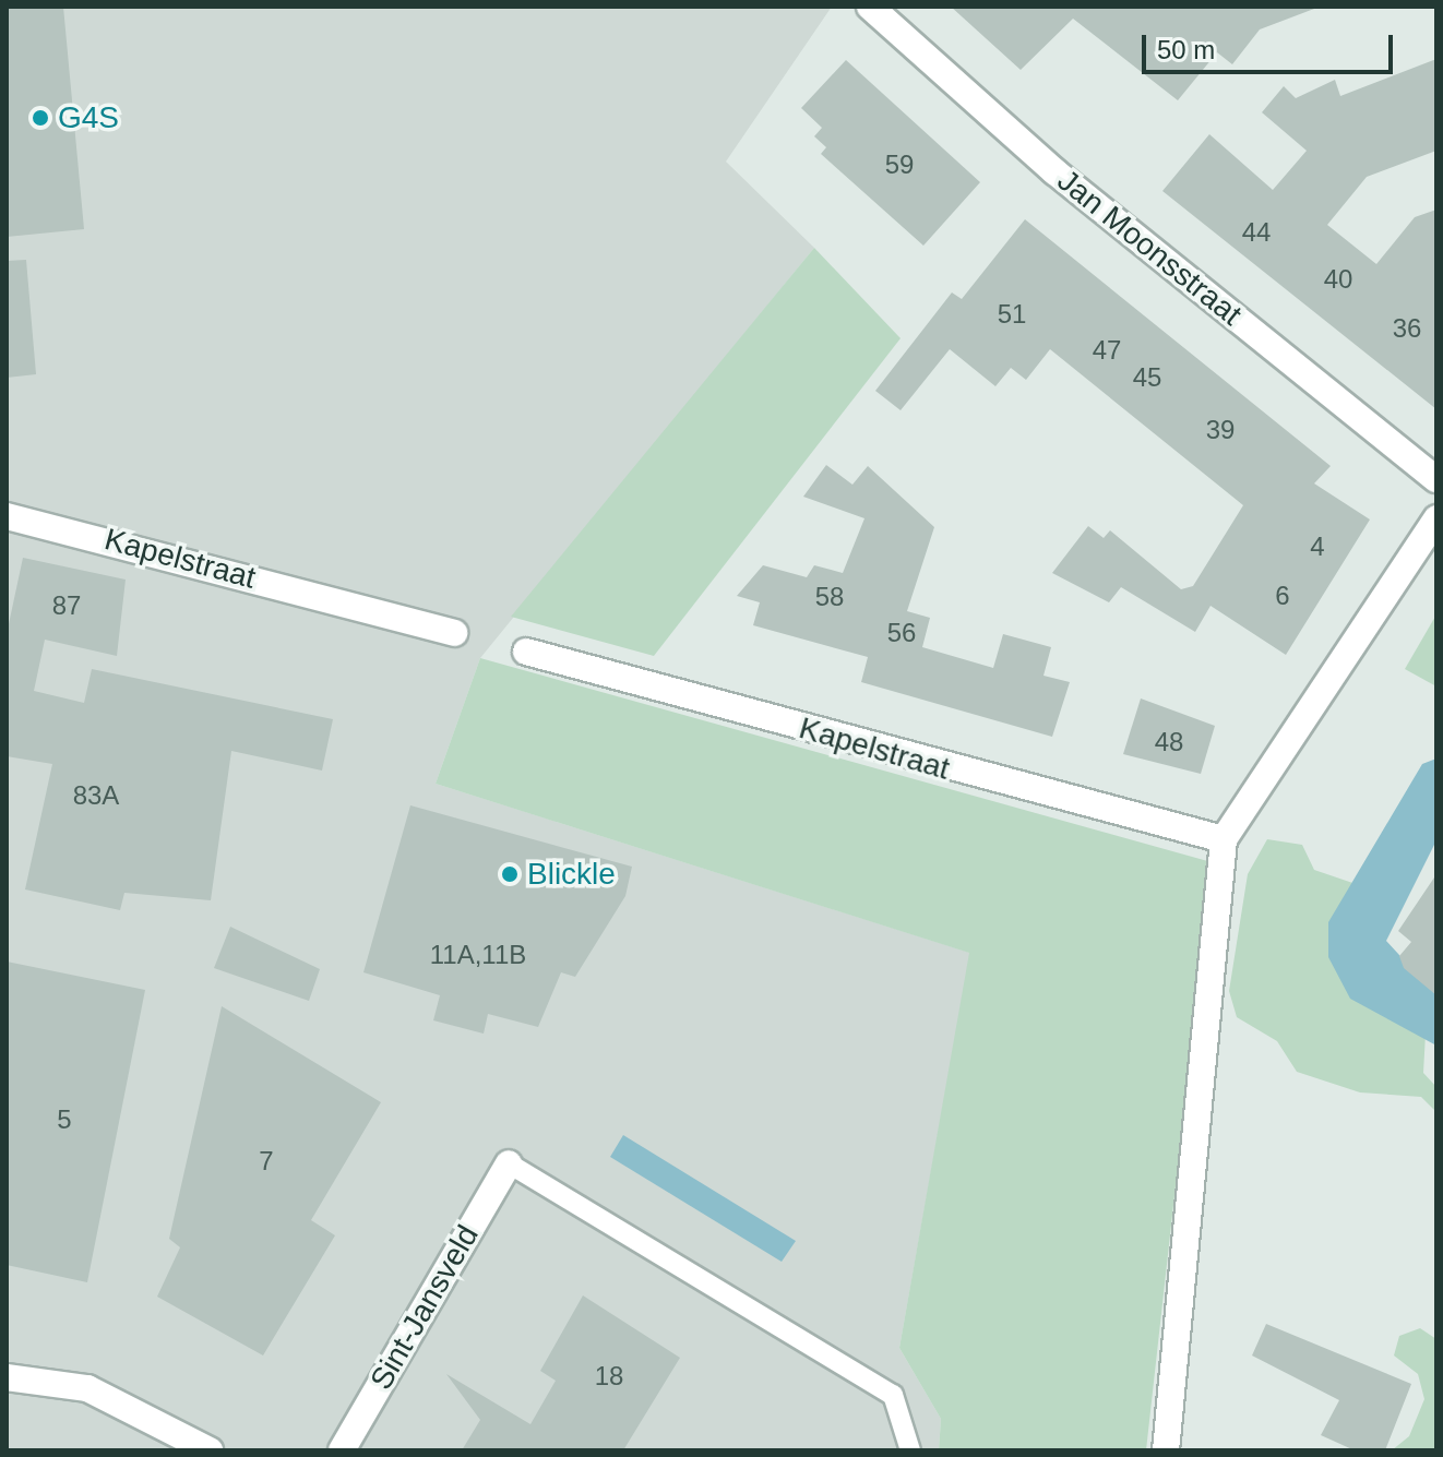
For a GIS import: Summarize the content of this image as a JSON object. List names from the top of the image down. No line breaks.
{"streets":{"street":["Jan Moonsstraat","Kapelstraat","Sint-Jansveld"]},"places":["G4S","Blickle"],"house_numbers":["59","44","40","51","36","47","45","39","4","6","58","87","56","48","83A","11A,11B","5","7","18"],"scale_bar":"50 m"}
